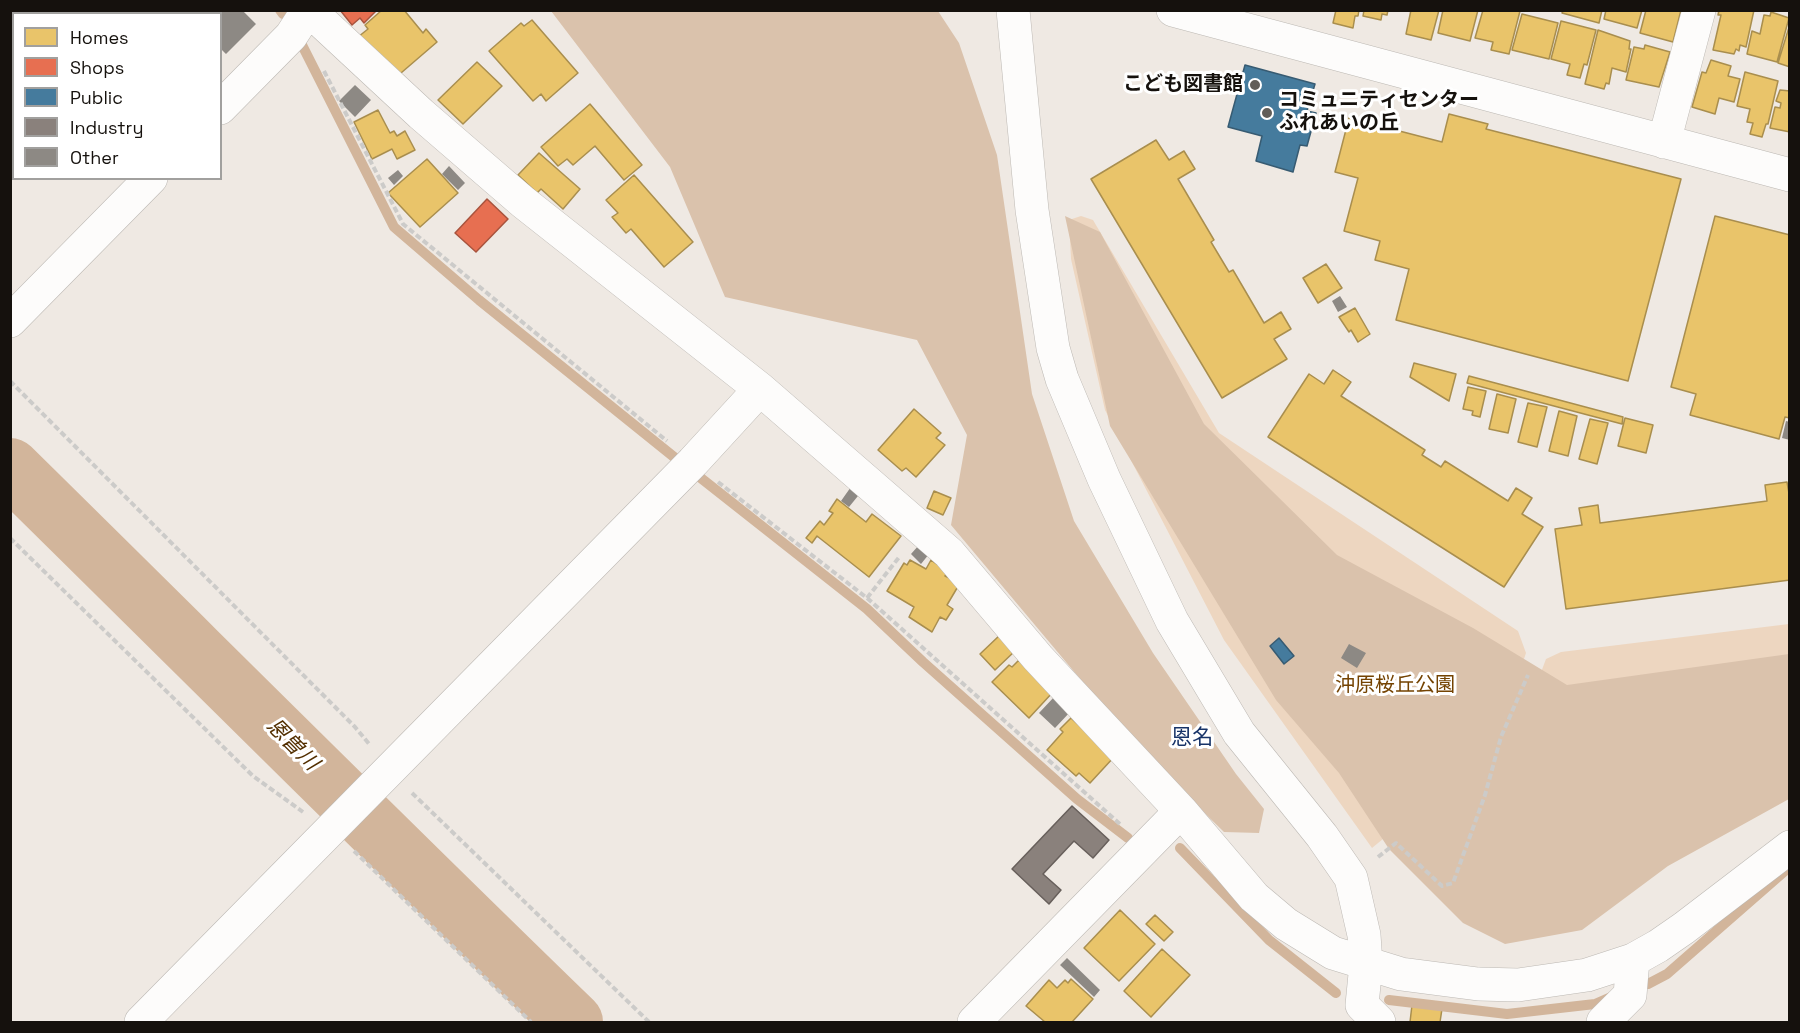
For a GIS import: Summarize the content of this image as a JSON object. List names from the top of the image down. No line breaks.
{"districts":["恩名"],"water":["恩曽川"],"parks":["沖原桜丘公園"],"places":["こども図書館","コミュニティセンター ふれあいの丘"],"legend":["Homes","Shops","Public","Industry","Other"]}
